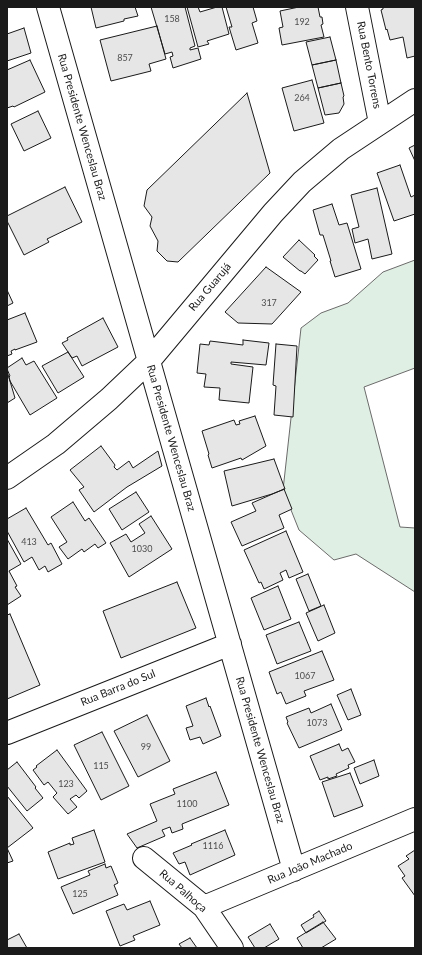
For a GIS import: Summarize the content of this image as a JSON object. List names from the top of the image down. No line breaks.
{"streets":{"street":["Rua Bento Torrens","Rua Presidente Wenceslau Braz","Rua Guarujá","Rua Barra do Sul","Rua João Machado","Rua Palhoça"]},"crossings":[["Rua Bento Torrens","Rua Guarujá"],["Rua Presidente Wenceslau Braz","Rua Guarujá"],["Rua Presidente Wenceslau Braz","Rua Barra do Sul"],["Rua Presidente Wenceslau Braz","Rua João Machado"],["Rua João Machado","Rua Palhoça"]],"house_numbers":["158","192","857","264","317","413","1030","1067","1073","99","115","123","1100","1116","125"]}
